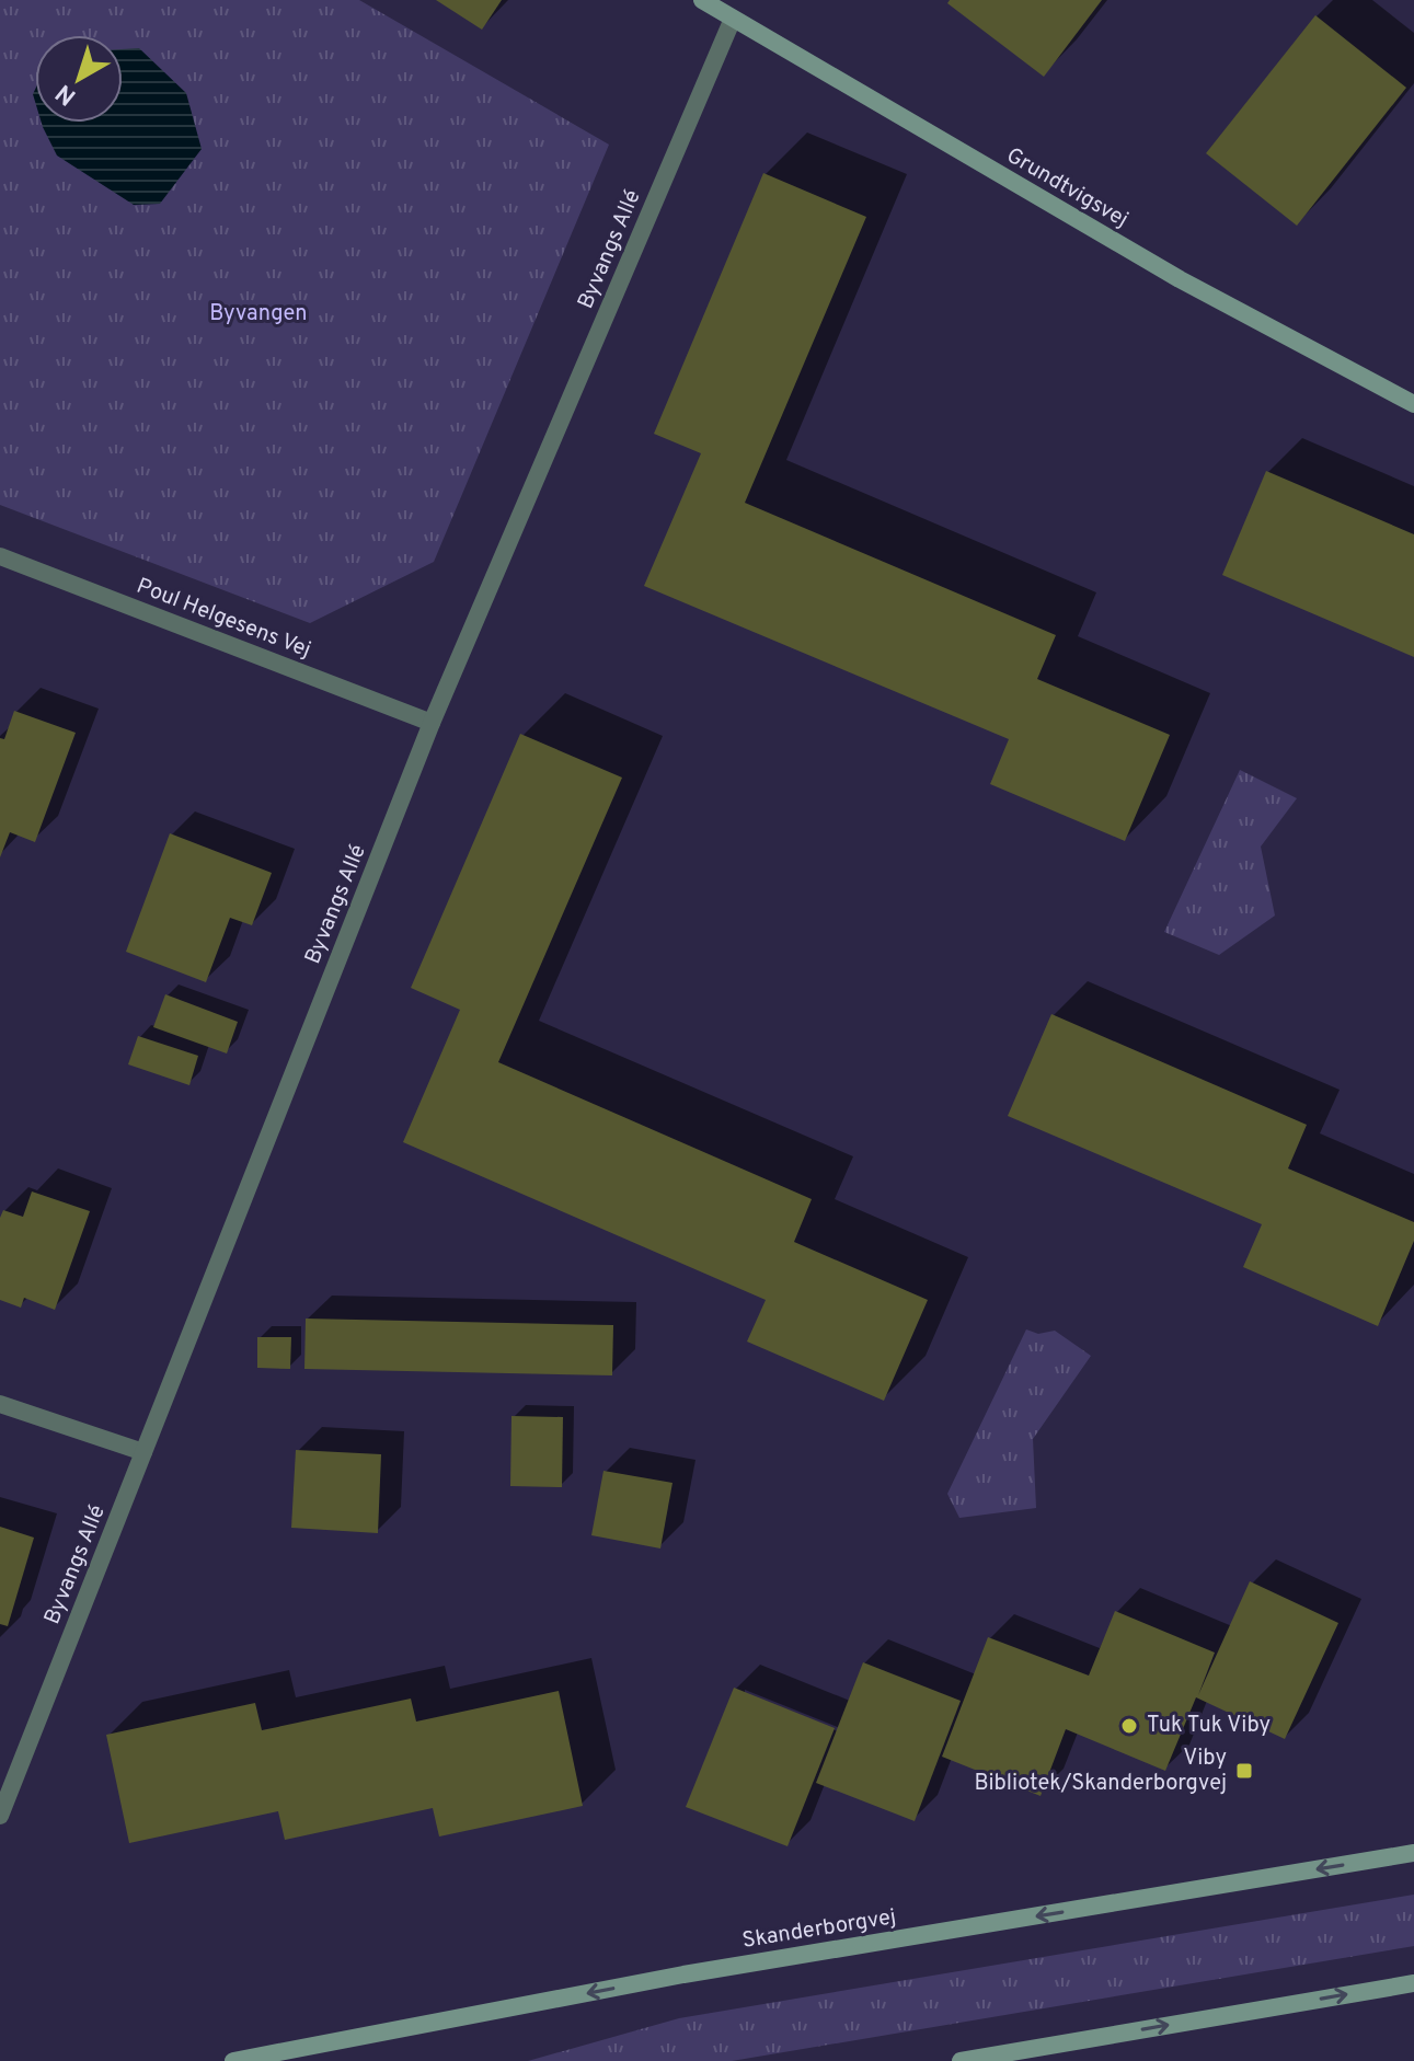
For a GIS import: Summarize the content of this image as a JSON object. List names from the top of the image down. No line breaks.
{"streets":{"street":["Grundtvigsvej","Byvangs Allé","Poul Helgesens Vej","Skanderborgvej"]},"crossings":[["Grundtvigsvej","Byvangs Allé"],["Byvangs Allé","Poul Helgesens Vej"]],"parks":["Byvangen"],"places":{"other":["Tuk Tuk Viby"],"transit":["Viby Bibliotek/Skanderborgvej"]},"north":"bottom left"}
